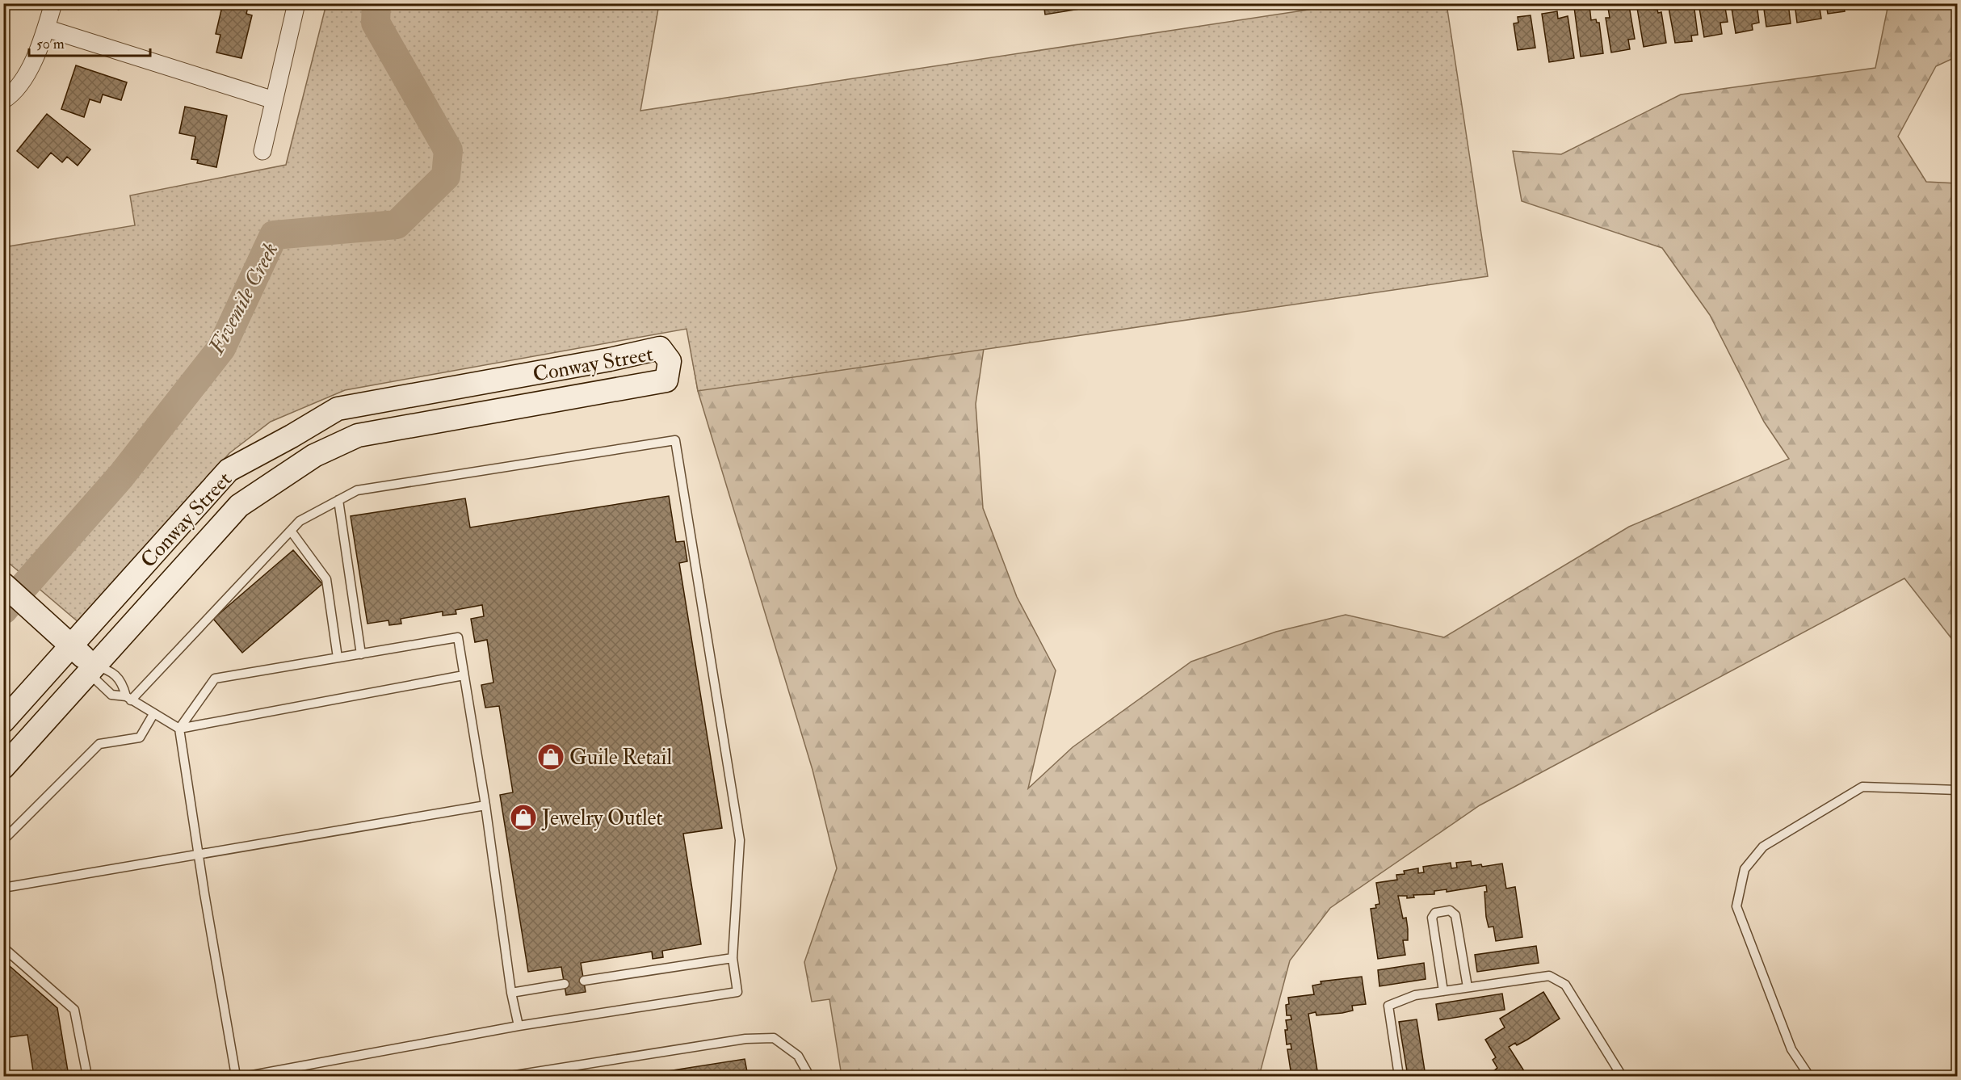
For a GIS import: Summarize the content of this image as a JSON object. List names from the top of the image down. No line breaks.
{"streets":{"street":["Conway Street"]},"water":["Fivemile Creek"],"places":{"shop":["Guile Retail","Jewelry Outlet"]},"scale_bar":"50 m"}
